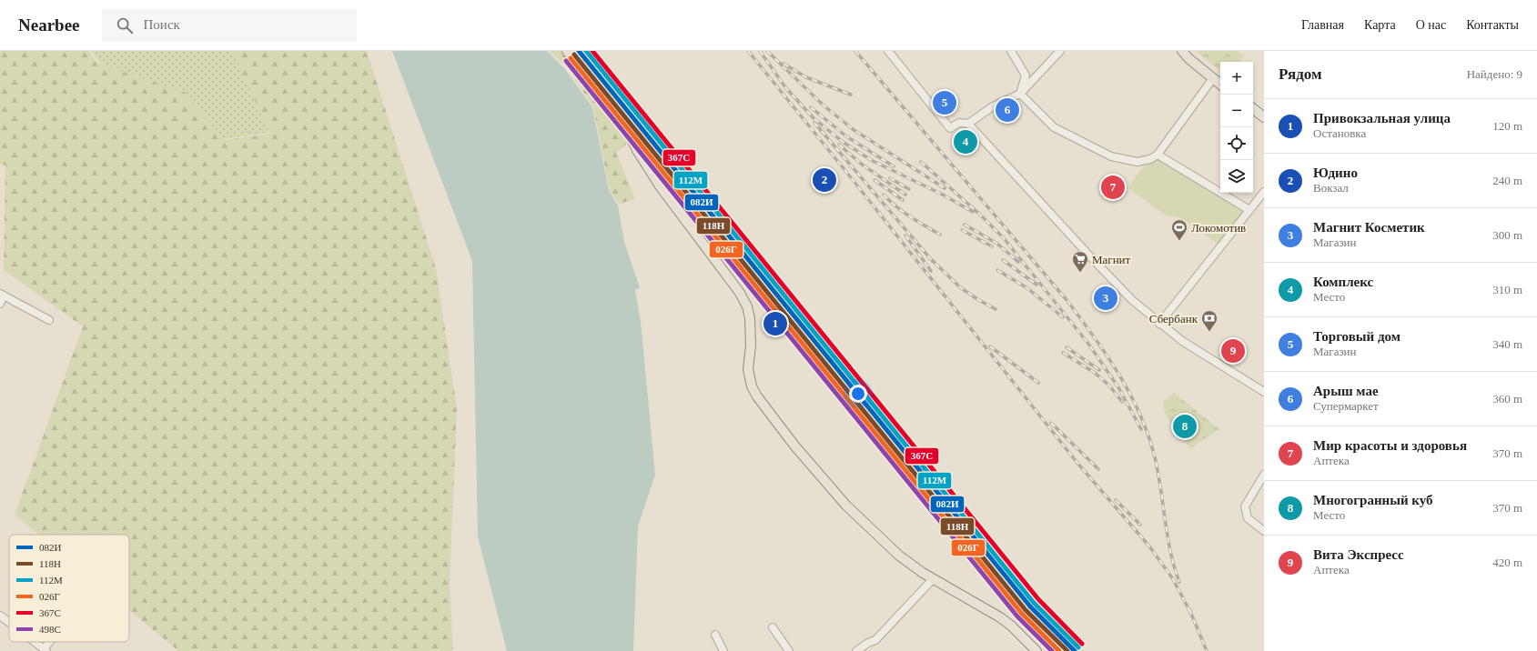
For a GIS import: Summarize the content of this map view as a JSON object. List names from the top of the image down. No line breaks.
{"places":{"sports":["Локомотив"],"supermarket":["Магнит"],"bank":["Сбербанк"]},"lines":["transit line 082И","transit line 112М","transit line 367С","transit line 118Н","transit line 026Г","transit line 498С"],"legend":["082И","118Н","112М","026Г","367С","498С"],"page":{"header":"Nearbee","search":"Поиск","nav":["Главная","Карта","О нас","Контакты"],"heading":["Рядом","Найдено: 9"],"map_buttons":["+","−"],"pins":["5","6","4","2","7","3","1","9","8"],"list":[{"mark":"1","name":"Привокзальная улица","note":"Остановка","value":"120 m"},{"mark":"2","name":"Юдино","note":"Вокзал","value":"240 m"},{"mark":"3","name":"Магнит Косметик","note":"Магазин","value":"300 m"},{"mark":"4","name":"Комплекс","note":"Место","value":"310 m"},{"mark":"5","name":"Торговый дом","note":"Магазин","value":"340 m"},{"mark":"6","name":"Арыш мае","note":"Супермаркет","value":"360 m"},{"mark":"7","name":"Мир красоты и здоровья","note":"Аптека","value":"370 m"},{"mark":"8","name":"Многогранный куб","note":"Место","value":"370 m"},{"mark":"9","name":"Вита Экспресс","note":"Аптека","value":"420 m"}]}}
